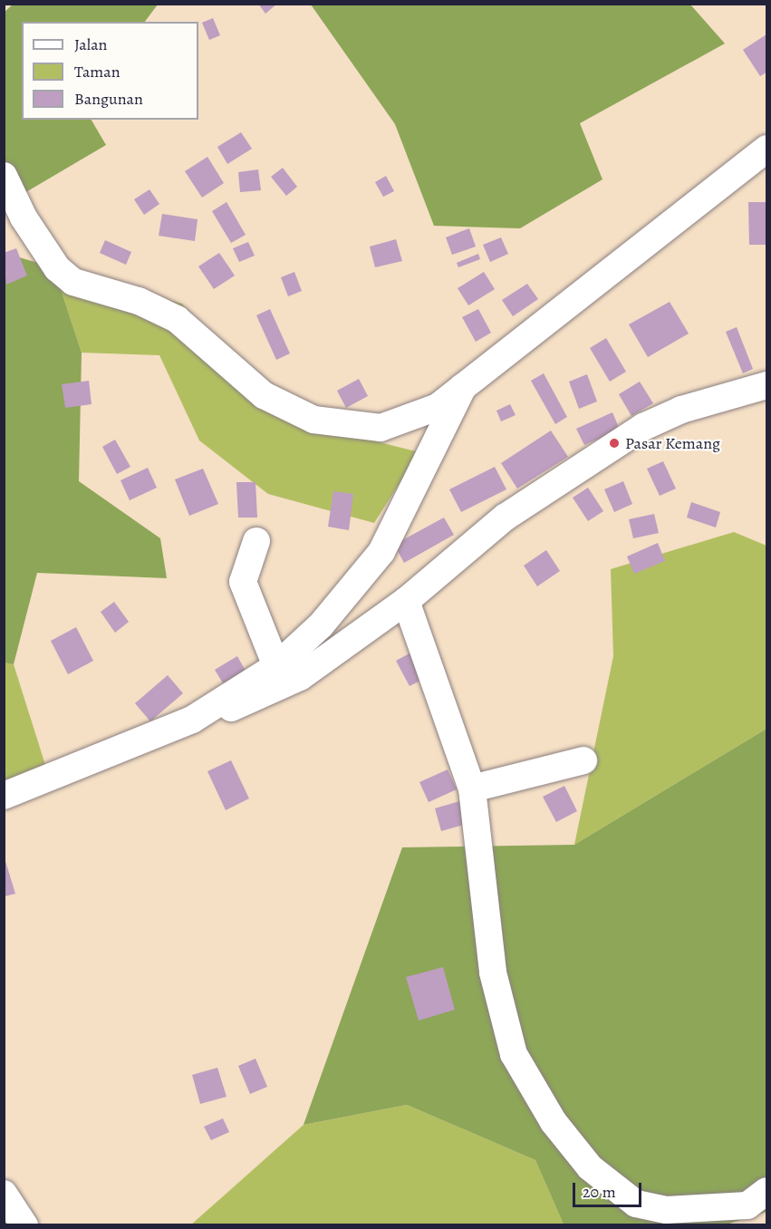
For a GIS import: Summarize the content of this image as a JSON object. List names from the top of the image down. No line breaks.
{"places":["Pasar Kemang"],"legend":["Jalan","Taman","Bangunan"],"scale_bar":"20 m"}
